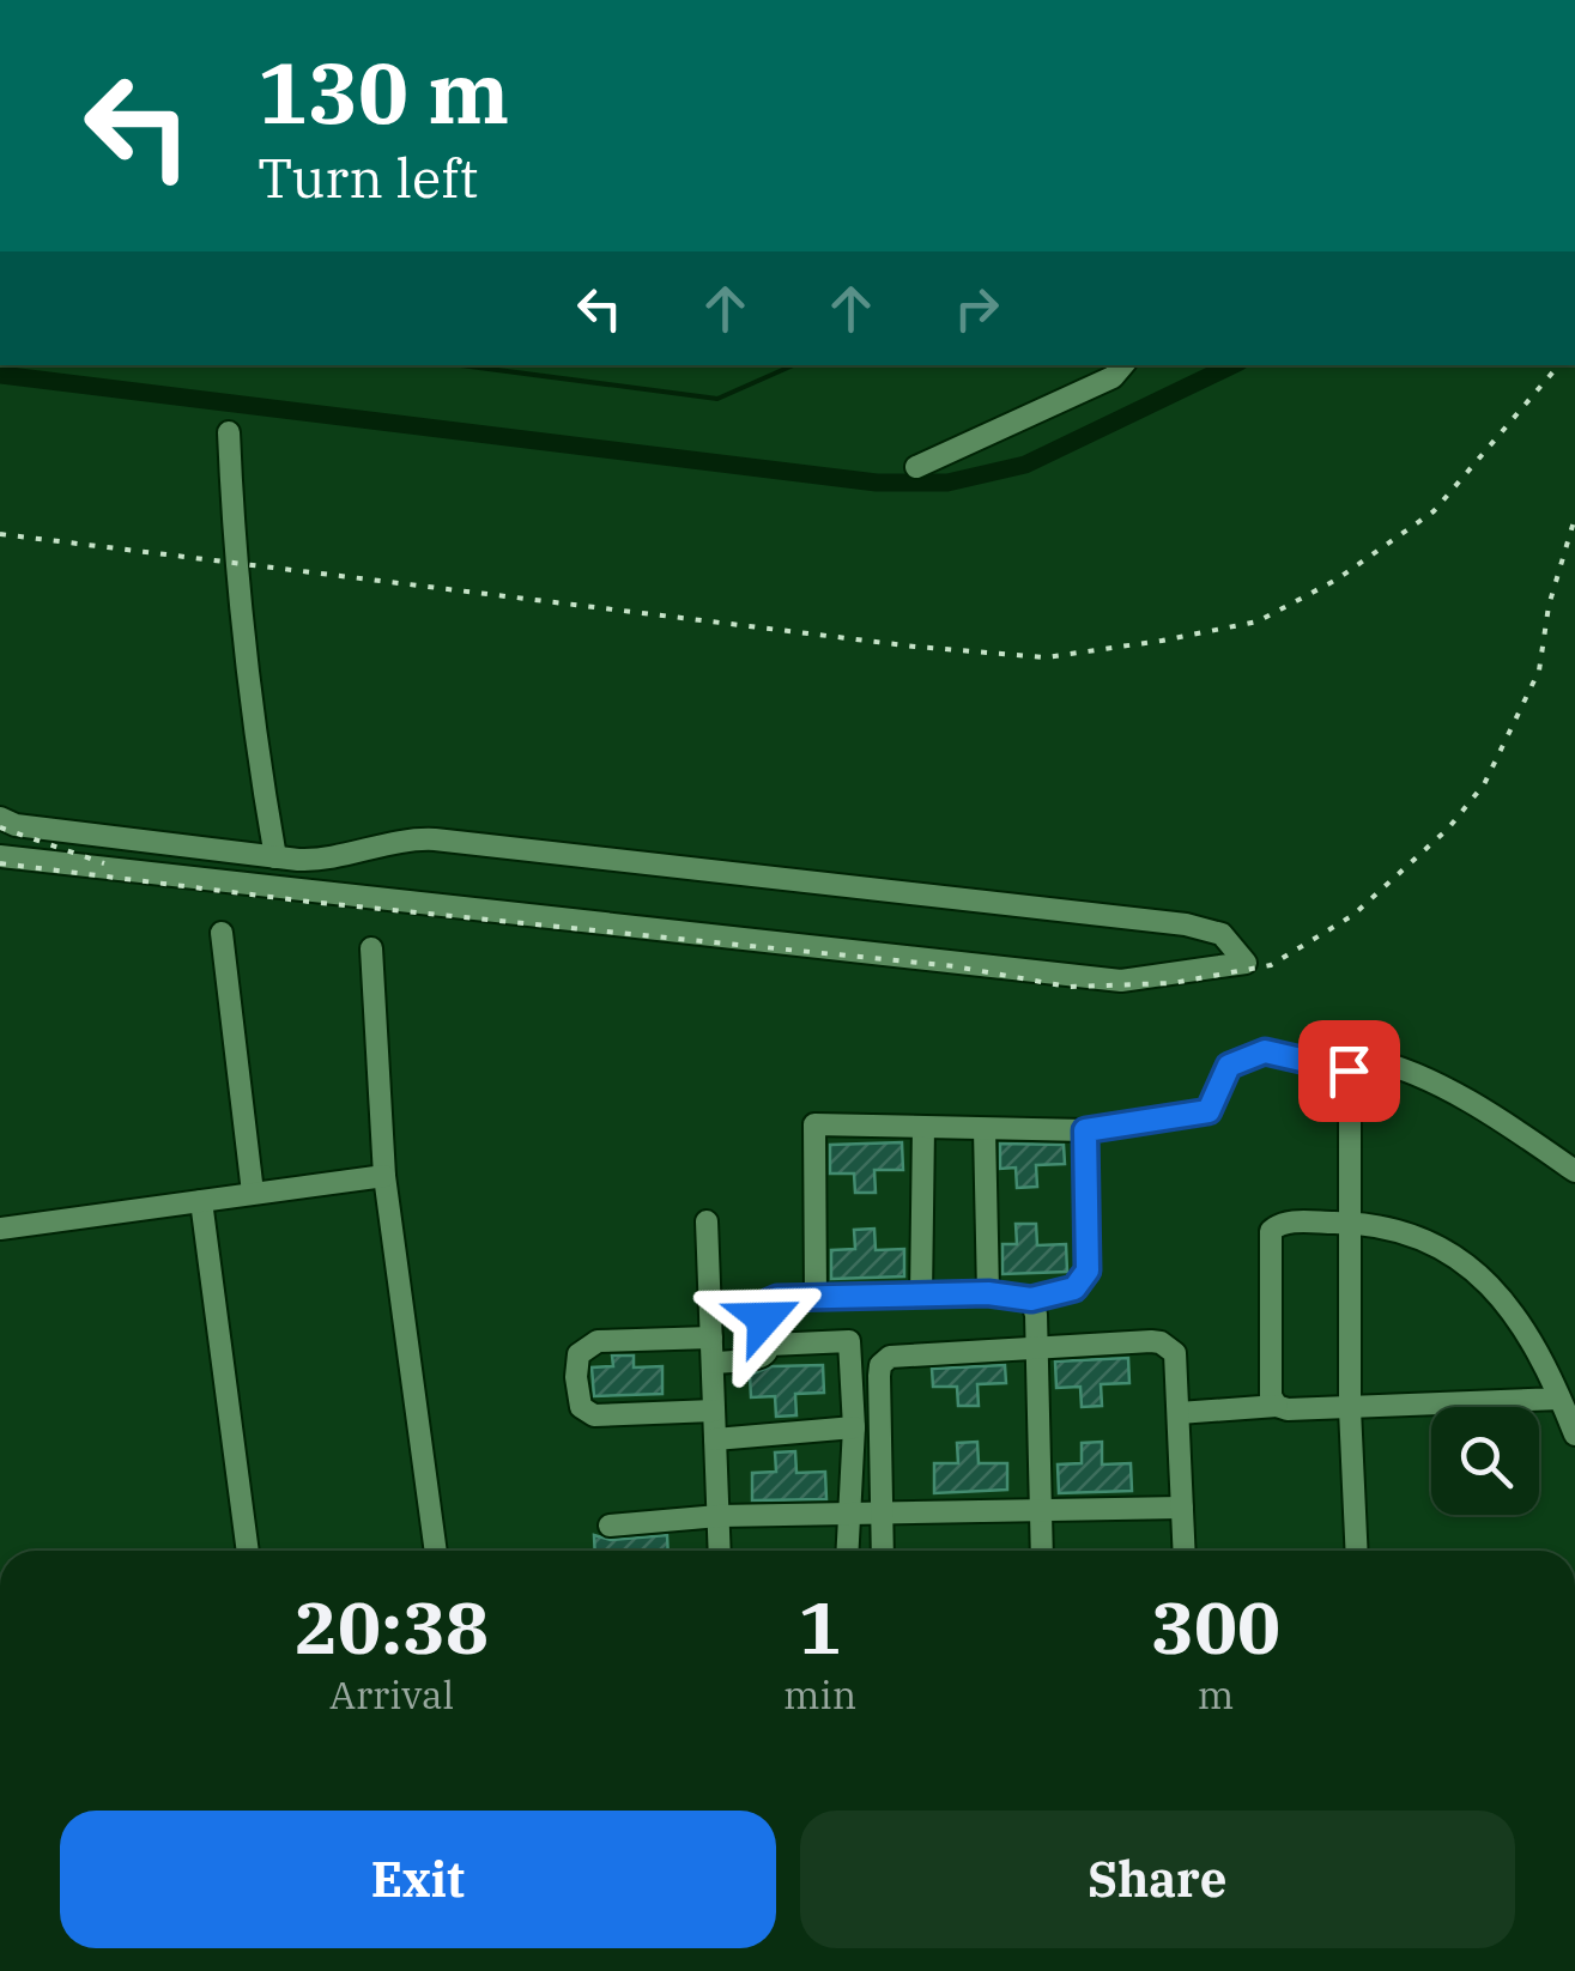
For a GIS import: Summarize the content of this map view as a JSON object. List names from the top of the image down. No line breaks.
{"page":{"turn":["130 m","Turn left"],"eta":["20:38","Arrival","1","min","300","m"],"buttons":["Exit","Share"]}}
